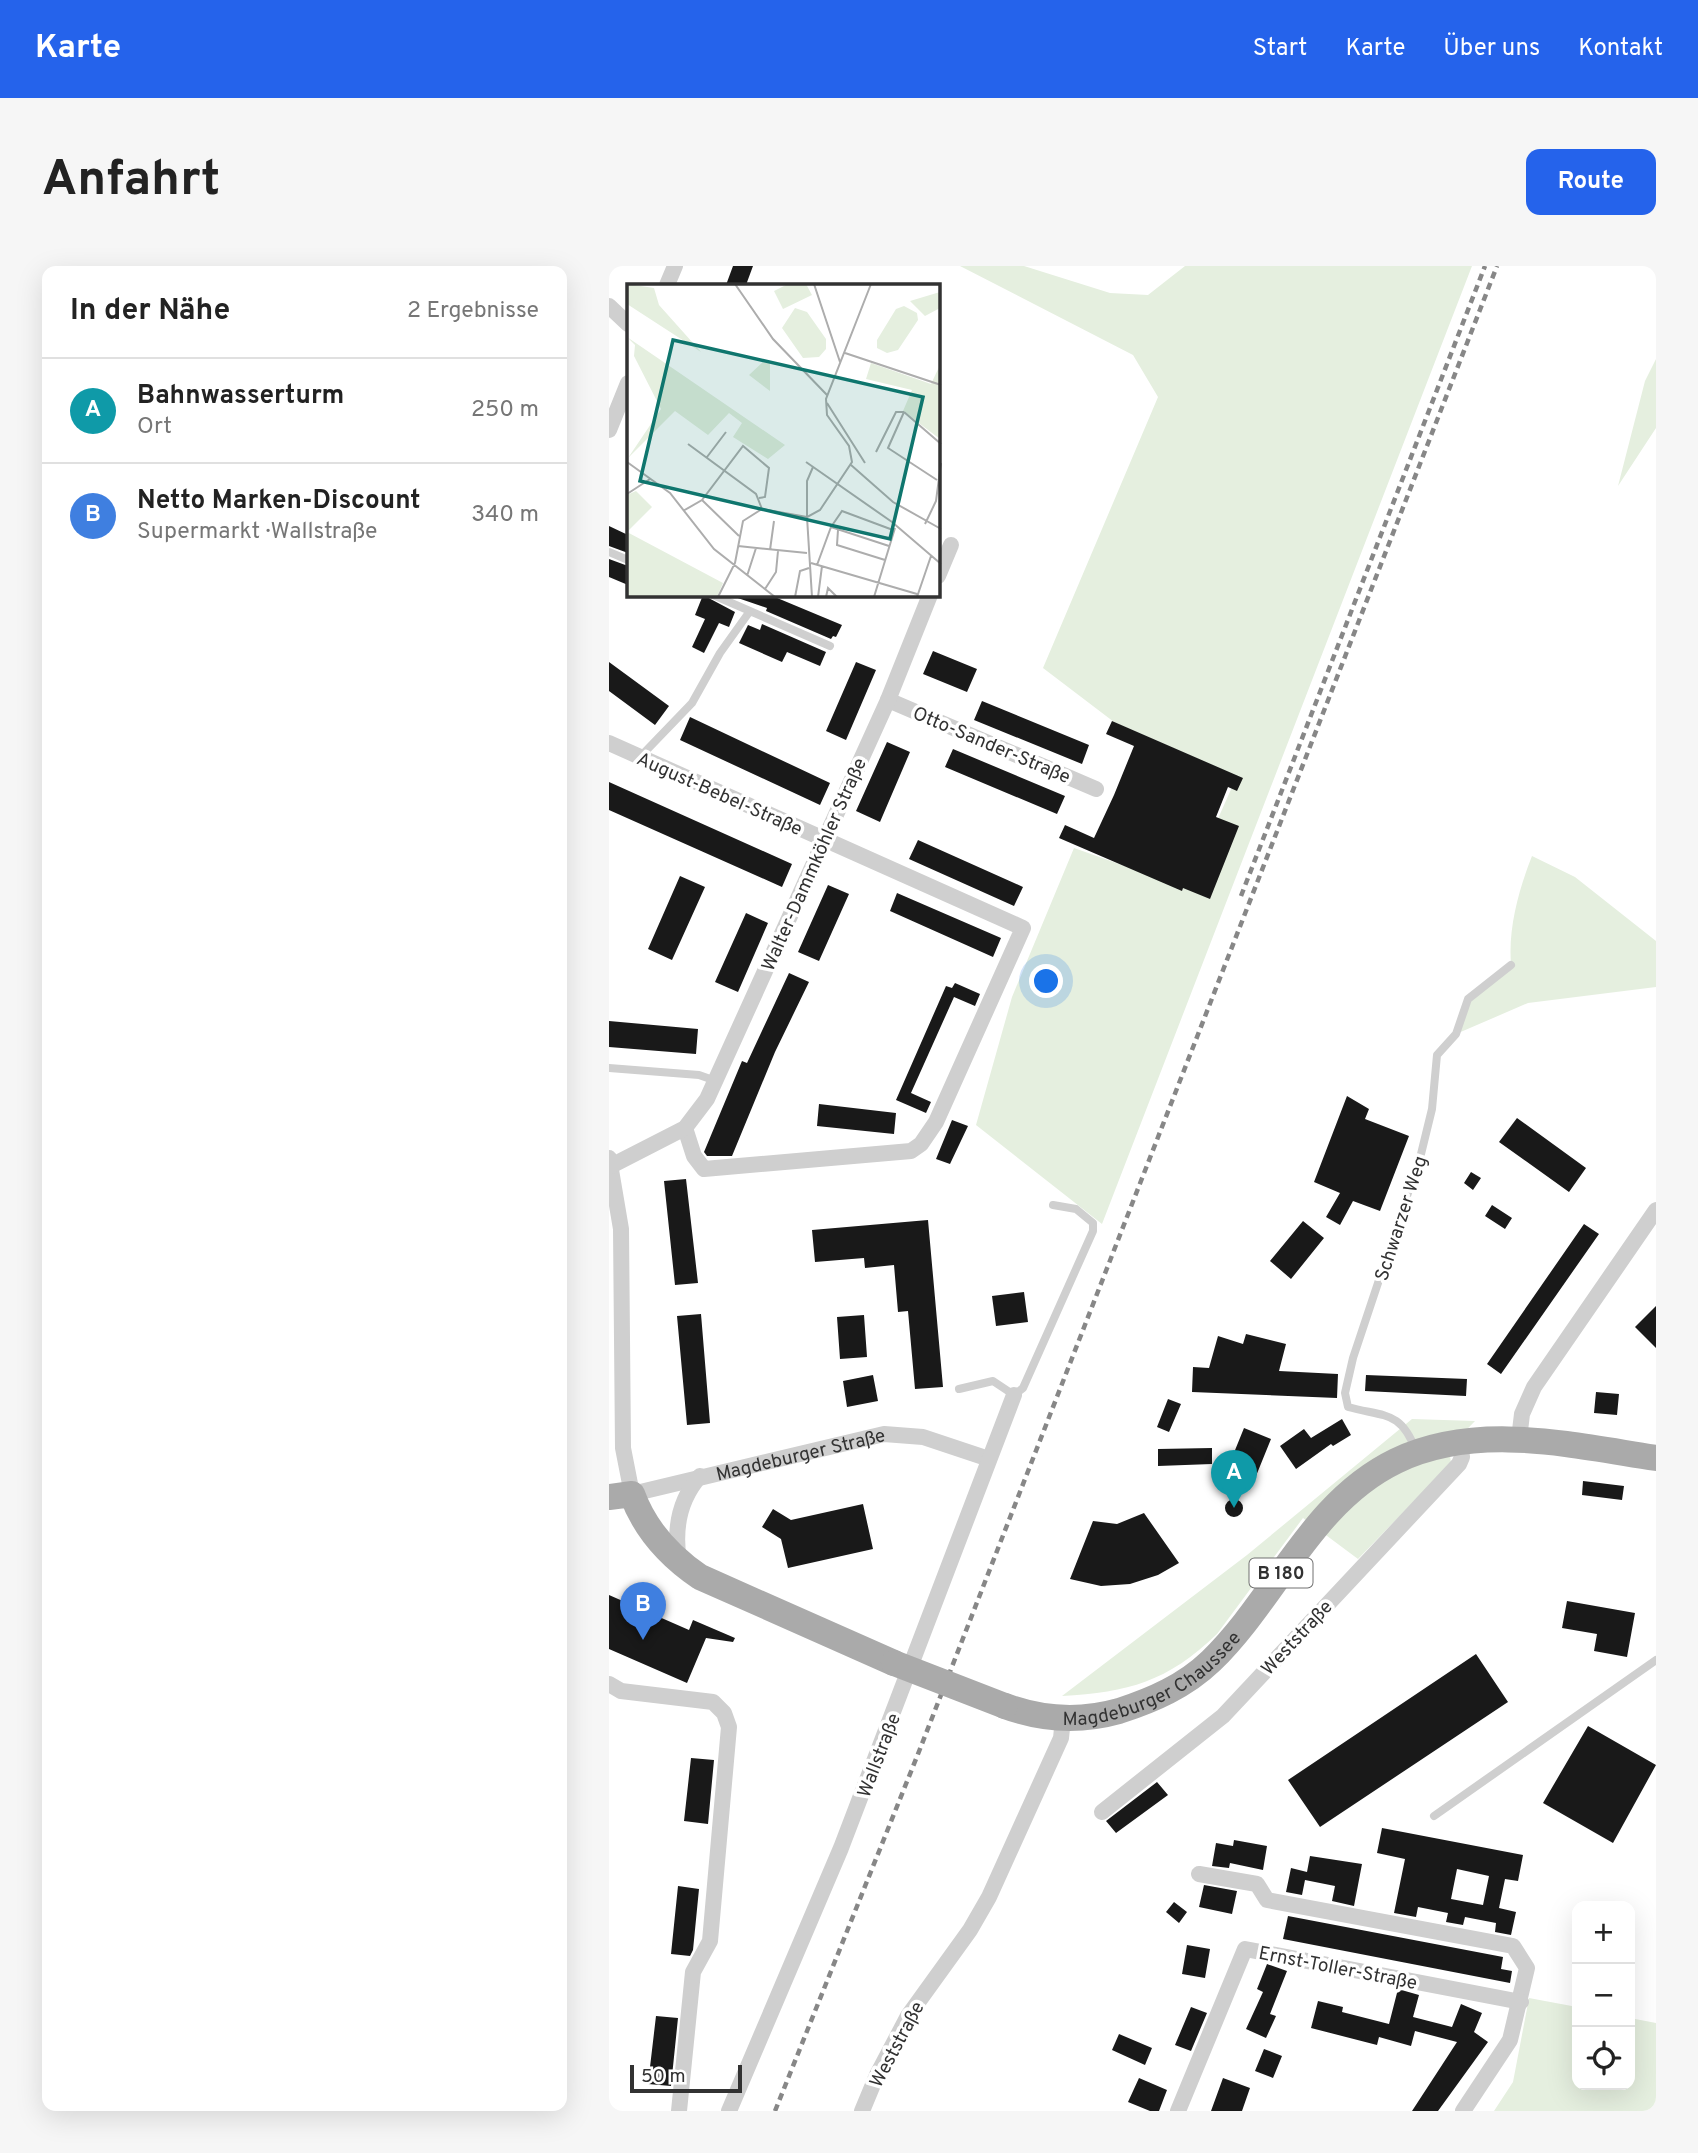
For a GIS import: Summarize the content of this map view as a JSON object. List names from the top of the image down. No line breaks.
{"streets":{"main road":["B 180","Magdeburger Chaussee"],"street":["Otto-Sander-Straße","August-Bebel-Straße","Walter-Dammköhler Straße","Magdeburger Straße","Weststraße","Wallstraße","Ernst-Toller-Straße"],"lane":["Schwarzer Weg"]},"crossings":[["Otto-Sander-Straße","Walter-Dammköhler Straße"],["August-Bebel-Straße","Walter-Dammköhler Straße"],["Schwarzer Weg","Magdeburger Chaussee"],["Magdeburger Straße","Magdeburger Chaussee"],["Magdeburger Straße","Wallstraße"],["Weststraße","Magdeburger Chaussee"]],"scale_bar":"50 m","page":{"header":"Karte","nav":["Start","Karte","Über uns","Kontakt"],"buttons":"Route","title":"Anfahrt","heading":["In der Nähe","2 Ergebnisse"],"list":[{"mark":"A","name":"Bahnwasserturm","note":"Ort","value":"250 m"},{"mark":"B","name":"Netto Marken-Discount","note":"Supermarkt · Wallstraße","value":"340 m"}],"pins":["A","B"],"map_buttons":["+","−"],"scale":"50 m"}}
